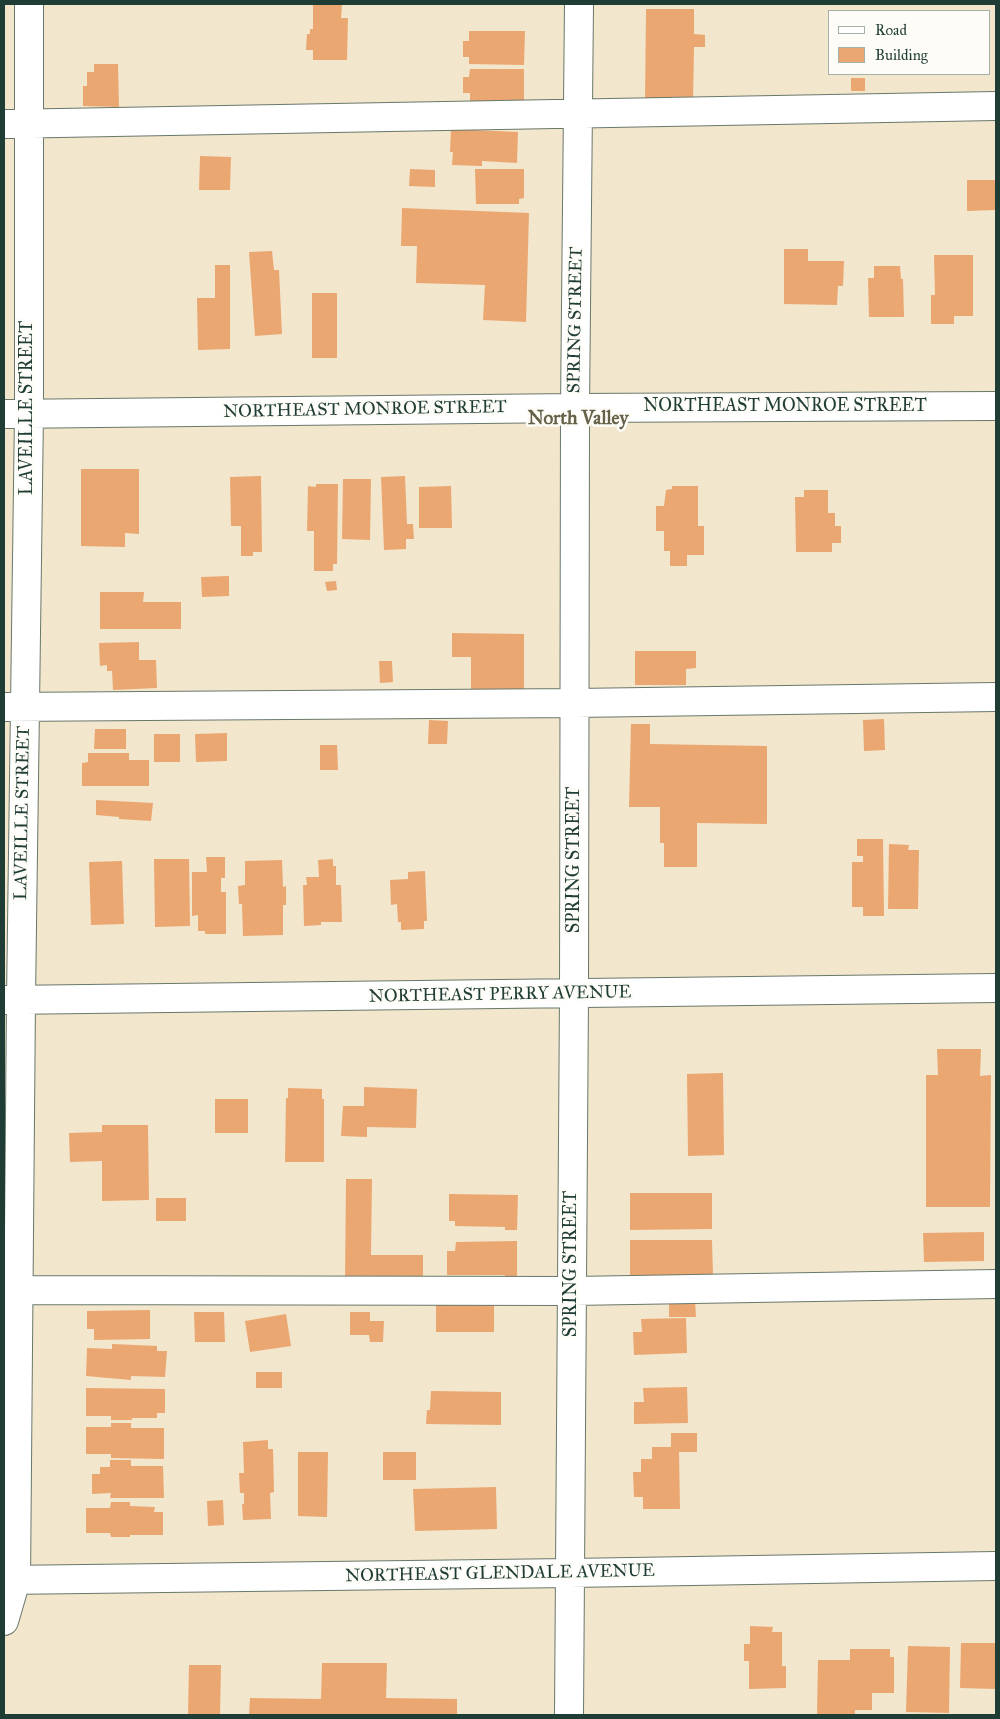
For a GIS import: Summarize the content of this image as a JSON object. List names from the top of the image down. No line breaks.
{"streets":{"street":["SPRING STREET","NORTHEAST MONROE STREET","LAVEILLE STREET","NORTHEAST PERRY AVENUE","NORTHEAST GLENDALE AVENUE"]},"crossings":[["SPRING STREET","NORTHEAST MONROE STREET"],["SPRING STREET","NORTHEAST PERRY AVENUE"],["SPRING STREET","NORTHEAST GLENDALE AVENUE"],["NORTHEAST MONROE STREET","LAVEILLE STREET"],["LAVEILLE STREET","NORTHEAST PERRY AVENUE"],["LAVEILLE STREET","NORTHEAST GLENDALE AVENUE"]],"districts":["North Valley"],"legend":["Road","Building"]}
